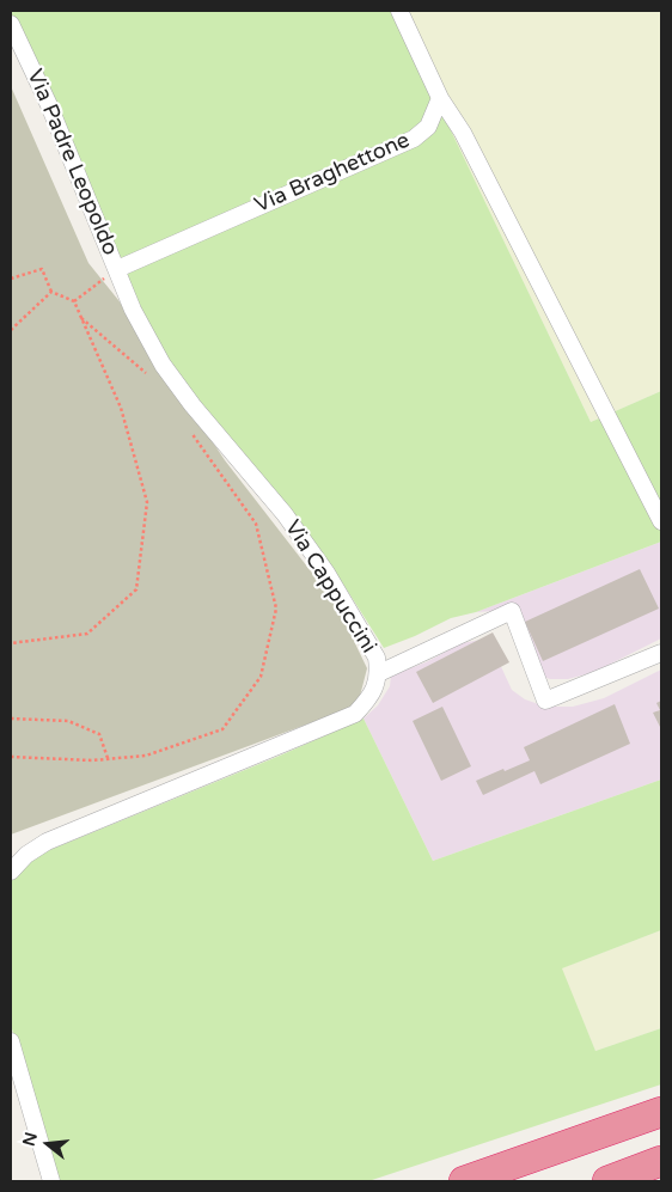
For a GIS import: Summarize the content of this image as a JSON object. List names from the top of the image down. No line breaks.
{"streets":{"street":["Via Padre Leopoldo","Via Braghettone","Via Cappuccini"]},"crossings":[["Via Padre Leopoldo","Via Braghettone"],["Via Padre Leopoldo","Via Cappuccini"],["Via Braghettone","Via Cappuccini"]],"north":"left"}
